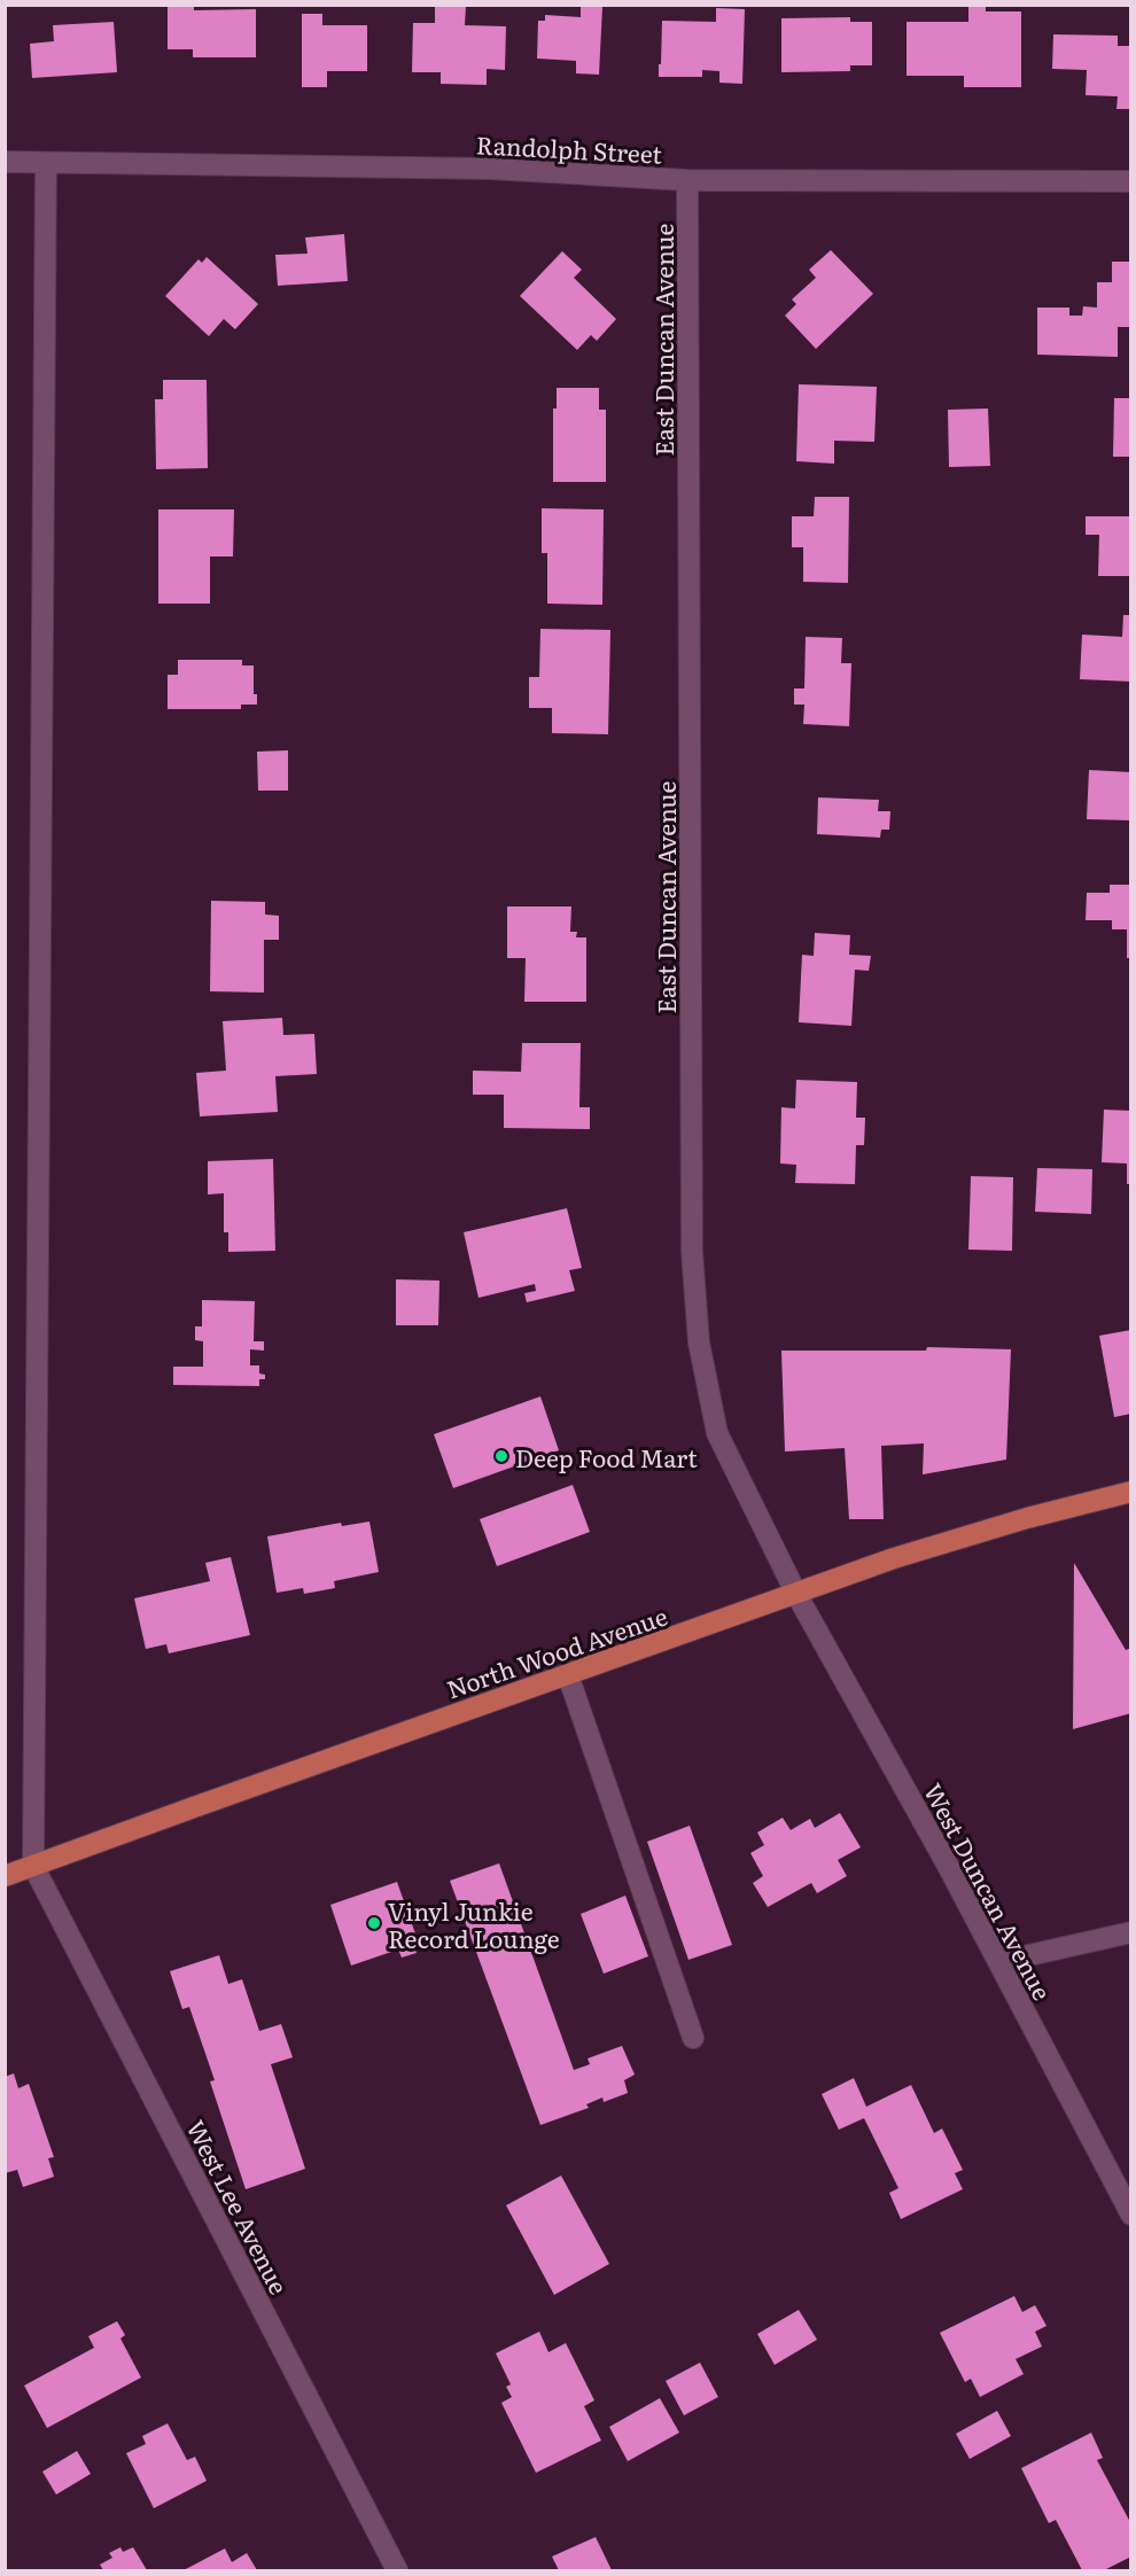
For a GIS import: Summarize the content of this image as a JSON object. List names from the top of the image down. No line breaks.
{"streets":{"main road":["North Wood Avenue"],"street":["Randolph Street","East Duncan Avenue","West Duncan Avenue","West Lee Avenue"]},"crossings":[["Randolph Street","East Duncan Avenue"],["East Duncan Avenue","North Wood Avenue"],["East Duncan Avenue","West Duncan Avenue"],["North Wood Avenue","West Duncan Avenue"],["North Wood Avenue","West Lee Avenue"]],"places":["Deep Food Mart","Vinyl Junkie Record Lounge"]}
